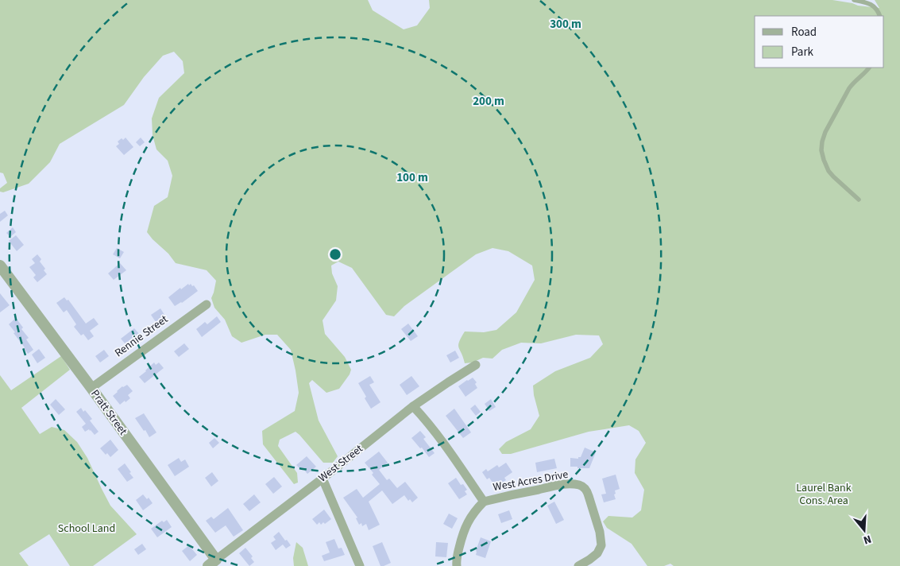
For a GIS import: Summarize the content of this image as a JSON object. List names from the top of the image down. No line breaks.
{"streets":{"street":["Rennie Street","Pratt Street","West Street","West Acres Drive"]},"crossings":[["Rennie Street","Pratt Street"],["Pratt Street","West Street"]],"parks":["Laurel Bank Cons. Area","School Land"],"legend":["Road","Park"],"north":"bottom","rings":["300 m","200 m","100 m"]}
